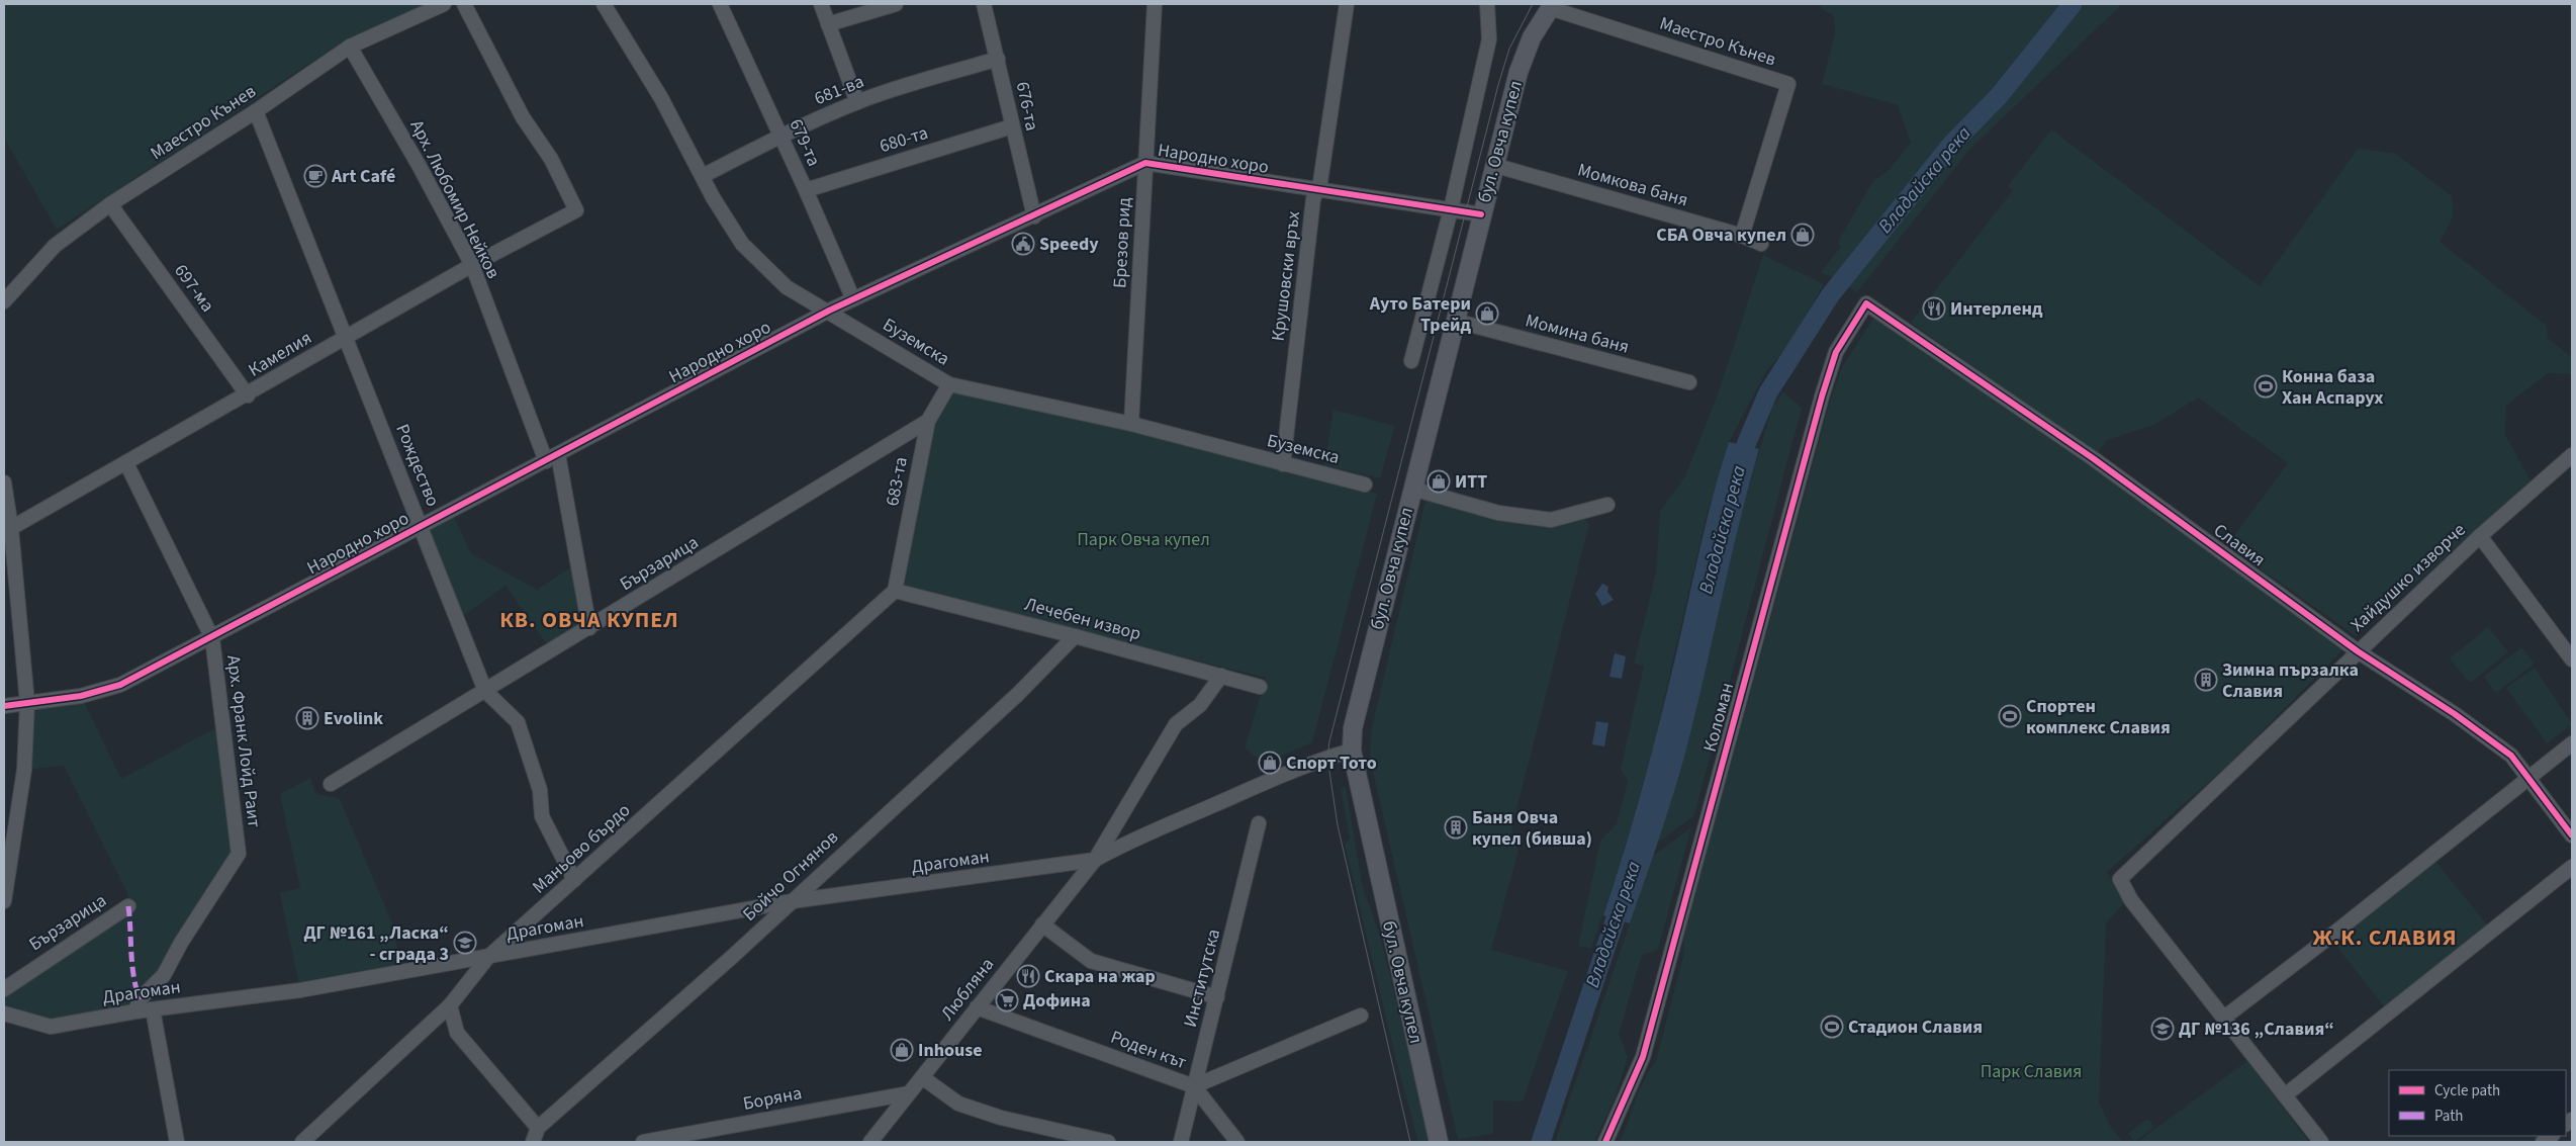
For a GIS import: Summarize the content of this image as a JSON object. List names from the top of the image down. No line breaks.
{"streets":{"main road":["бул. Овча купел"],"street":["Маестро Кънев","681-ва","676-та","680-та","679-та","Народно хоро","Момкова баня","Арх. Любомир Нейков","Брезов рид","Крушовски връх","697-ма","Момина баня","Буземска","Камелия","Рождество","683-та","Славия","Бързарица","Хайдушко изворче","Лечебен извор","Коломан","Арх. Франк Лойд Раит","Маньово бърдо","Драгоман","Бойчо Огнянов","Институтска","Любляна","Роден кът","Боряна"]},"crossings":[["Маестро Кънев","бул. Овча купел"],["Маестро Кънев","Момкова баня"],["Маестро Кънев","Арх. Любомир Нейков"],["Маестро Кънев","697-ма"],["Маестро Кънев","Рождество"],["681-ва","676-та"],["681-ва","679-та"],["681-ва","Буземска"],["676-та","680-та"],["676-та","Народно хоро"],["680-та","679-та"],["бул. Овча купел","Народно хоро"],["бул. Овча купел","Момкова баня"],["бул. Овча купел","Момина баня"],["бул. Овча купел","Любляна"],["679-та","Народно хоро"],["Народно хоро","Арх. Любомир Нейков"],["Народно хоро","Брезов рид"],["Народно хоро","Крушовски връх"],["Народно хоро","Буземска"],["Народно хоро","Рождество"],["Народно хоро","Арх. Франк Лойд Раит"],["Арх. Любомир Нейков","Камелия"],["Брезов рид","Буземска"],["Крушовски връх","Буземска"],["697-ма","Камелия"],["Буземска","683-та"],["Камелия","Рождество"],["Камелия","Арх. Франк Лойд Раит"],["Рождество","Бързарица"],["Рождество","Маньово бърдо"],["683-та","Бързарица"],["683-та","Лечебен извор"],["683-та","Маньово бърдо"],["Славия","Хайдушко изворче"],["Славия","Коломан"],["Лечебен извор","Маньово бърдо"],["Лечебен извор","Бойчо Огнянов"],["Лечебен извор","Любляна"],["Арх. Франк Лойд Раит","Драгоман"],["Маньово бърдо","Драгоман"],["Драгоман","Бойчо Огнянов"],["Драгоман","Любляна"],["Институтска","Роден кът"],["Любляна","Роден кът"],["Любляна","Боряна"]],"districts":["КВ. ОВЧА КУПЕЛ","Ж.К. СЛАВИЯ"],"water":["Владайска река"],"parks":["Парк Овча купел","Парк Славия"],"places":{"cafe":["Art Café"],"shop":["СБА Овча купел","Ауто Батери Трейд","ИТТ","Спорт Тото","Inhouse"],"public building":["Speedy"],"restaurant":["Интерленд","Скара на жар"],"sports":["Конна база Хан Аспарух","Спортен комплекс Славия","Стадион Славия"],"building":["Зимна пързалка Славия","Evolink","Баня Овча купел (бивша)"],"school or university":["ДГ №161 „Ласка“ - сграда 3","ДГ №136 „Славия“"],"supermarket":["Дофина"]},"legend":["Cycle path","Path"]}
